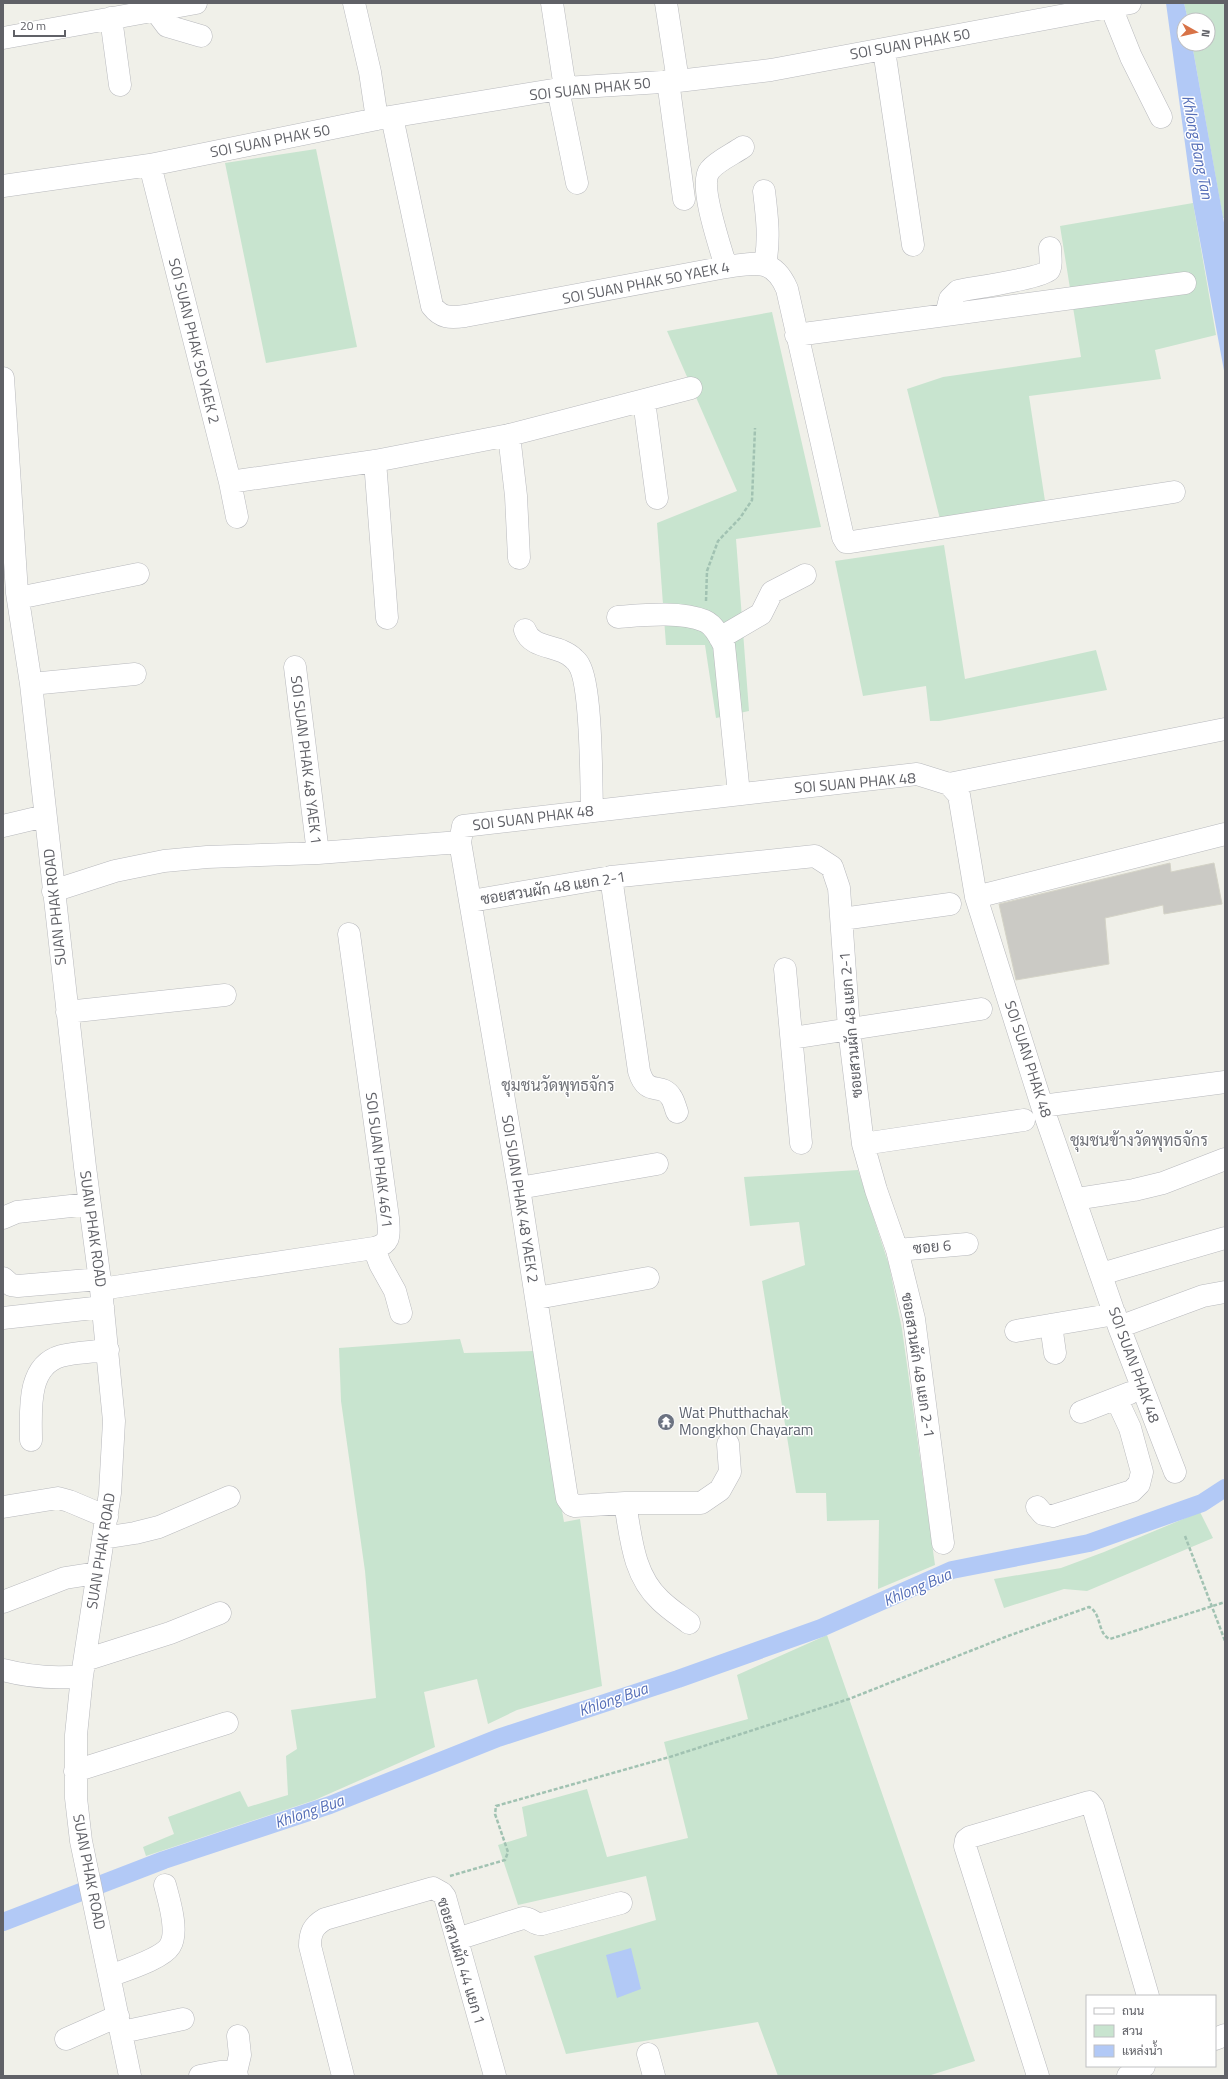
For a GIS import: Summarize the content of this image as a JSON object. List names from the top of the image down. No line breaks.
{"streets":{"street":["SOI SUAN PHAK 50","SOI SUAN PHAK 50 YAEK 4","SOI SUAN PHAK 50 YAEK 2","SOI SUAN PHAK 48 YAEK 1","SOI SUAN PHAK 48","ซอยสวนผัก 48 แยก 2-1","SUAN PHAK ROAD","SOI SUAN PHAK 46/1","SOI SUAN PHAK 48 YAEK 2","ซอย 6","ซอยสวนผัก 44 แยก 1"]},"crossings":[["SOI SUAN PHAK 50","SOI SUAN PHAK 50 YAEK 4"],["SOI SUAN PHAK 50","SOI SUAN PHAK 50 YAEK 2"],["SOI SUAN PHAK 48 YAEK 1","SOI SUAN PHAK 48"],["SOI SUAN PHAK 48","SUAN PHAK ROAD"],["SOI SUAN PHAK 48","SOI SUAN PHAK 48 YAEK 2"],["ซอยสวนผัก 48 แยก 2-1","SOI SUAN PHAK 48 YAEK 2"],["ซอยสวนผัก 48 แยก 2-1","ซอย 6"],["SUAN PHAK ROAD","SOI SUAN PHAK 46/1"]],"districts":["ชุมชนวัดพุทธจักร","ชุมชนข้างวัดพุทธจักร"],"water":["Khlong Bang Tan","Khlong Bua"],"places":{"temple":["Wat Phutthachak Mongkhon Chayaram"]},"legend":["ถนน","สวน","แหล่งน้ำ"],"scale_bar":"20 m","north":"right"}
